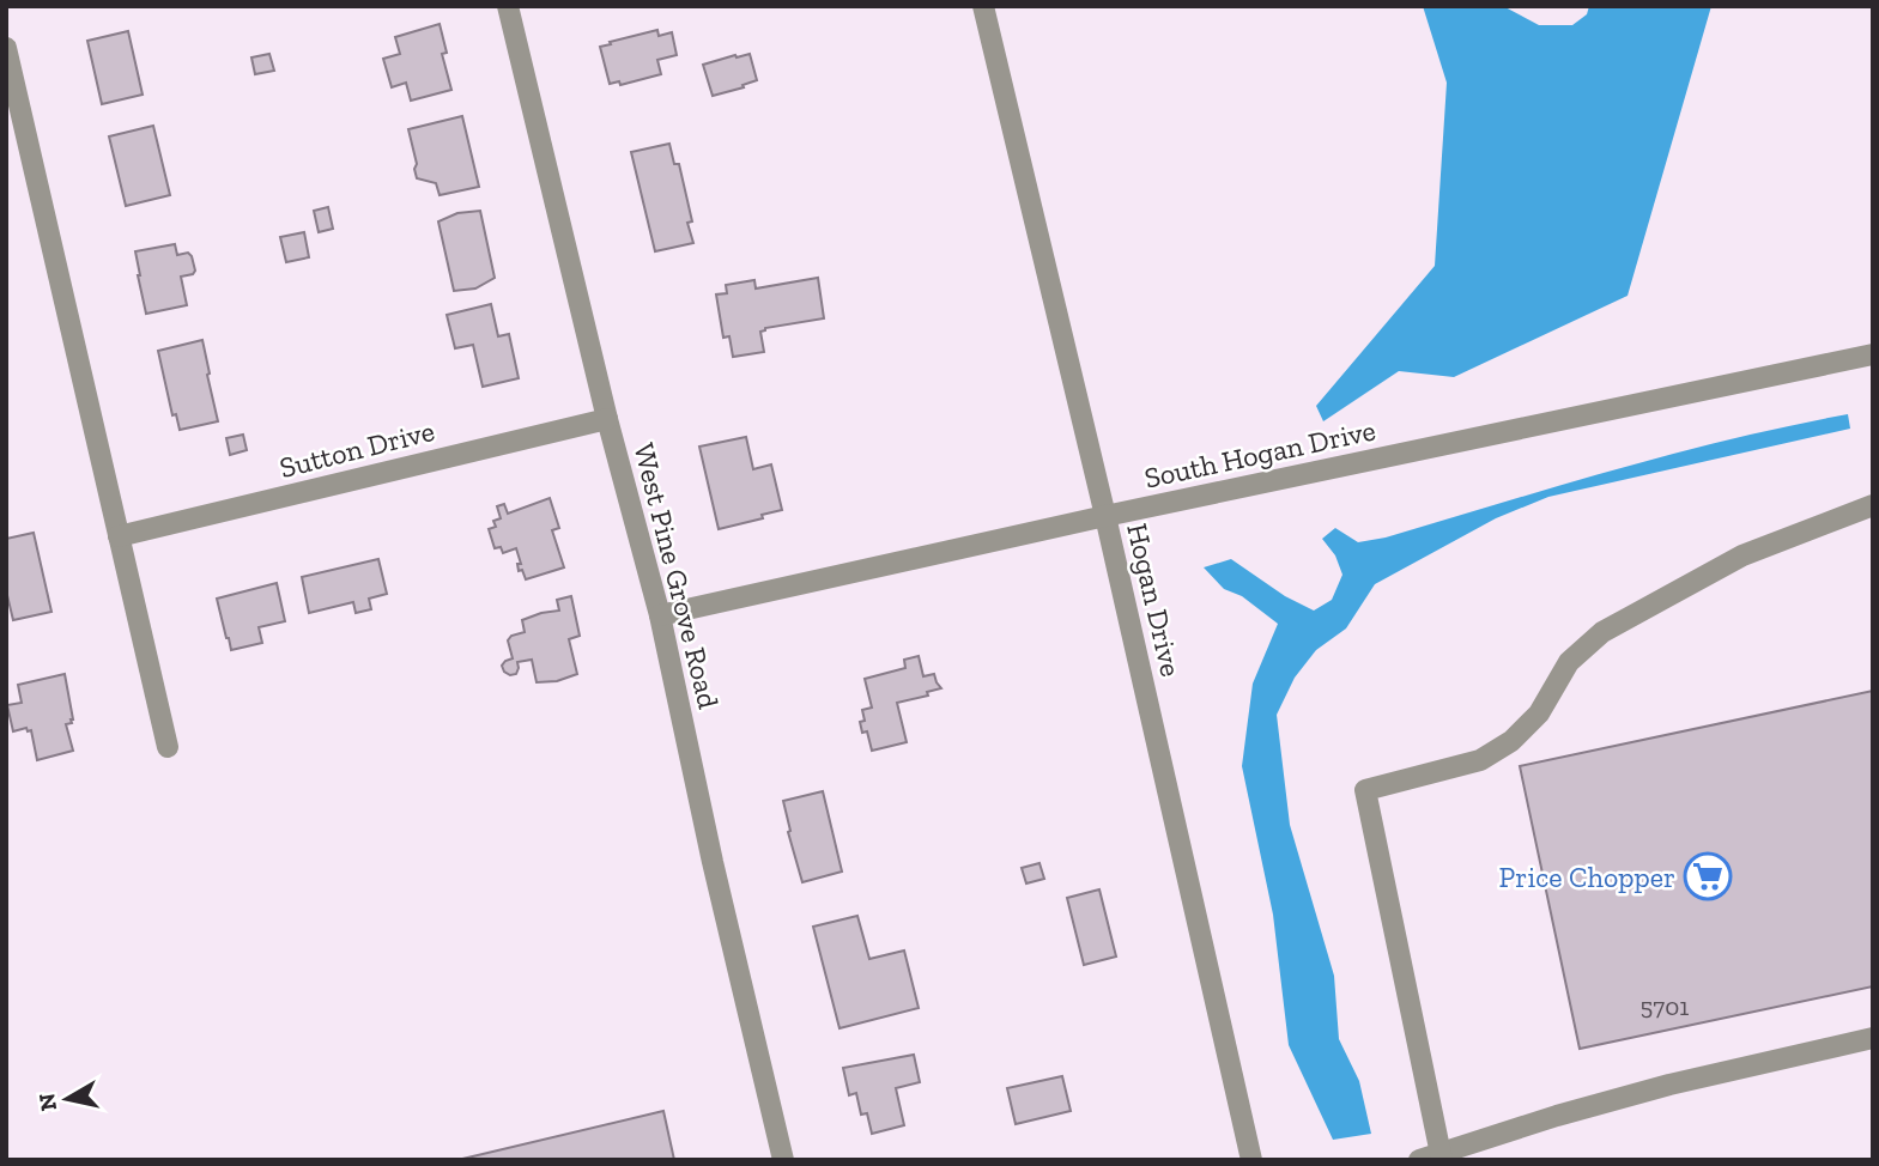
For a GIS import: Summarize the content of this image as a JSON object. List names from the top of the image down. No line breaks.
{"streets":{"street":["Sutton Drive","South Hogan Drive","West Pine Grove Road","Hogan Drive"]},"crossings":[["Sutton Drive","West Pine Grove Road"],["South Hogan Drive","West Pine Grove Road"],["South Hogan Drive","Hogan Drive"]],"places":{"supermarket":["Price Chopper"]},"house_numbers":["5701"],"north":"left"}
